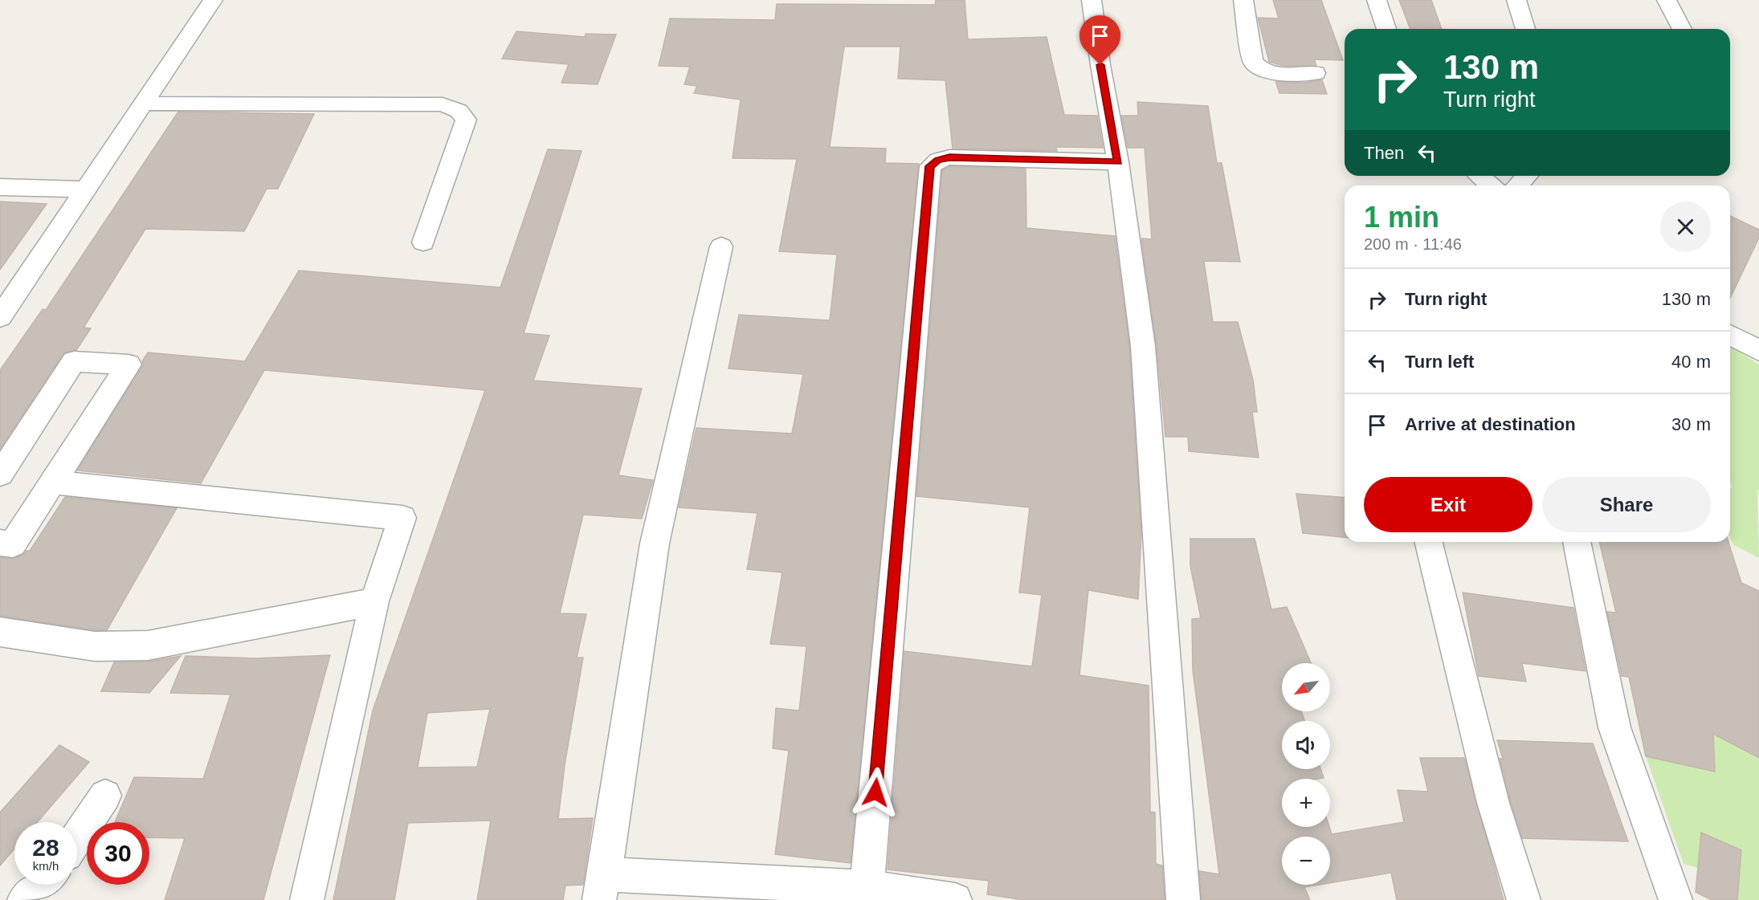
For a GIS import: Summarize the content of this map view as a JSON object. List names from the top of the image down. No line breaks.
{"north":"bottom left","page":{"turn":["130 m","Turn right"],"then":"Then","heading":["1 min","200 m · 11:46"],"list":[{"name":"Turn right","value":"130 m"},{"name":"Turn left","value":"40 m"},{"name":"Arrive at destination","value":"30 m"}],"buttons":["Exit","Share"],"map_buttons":["+","−"],"speed":"28 km/h","limit":"30"}}
